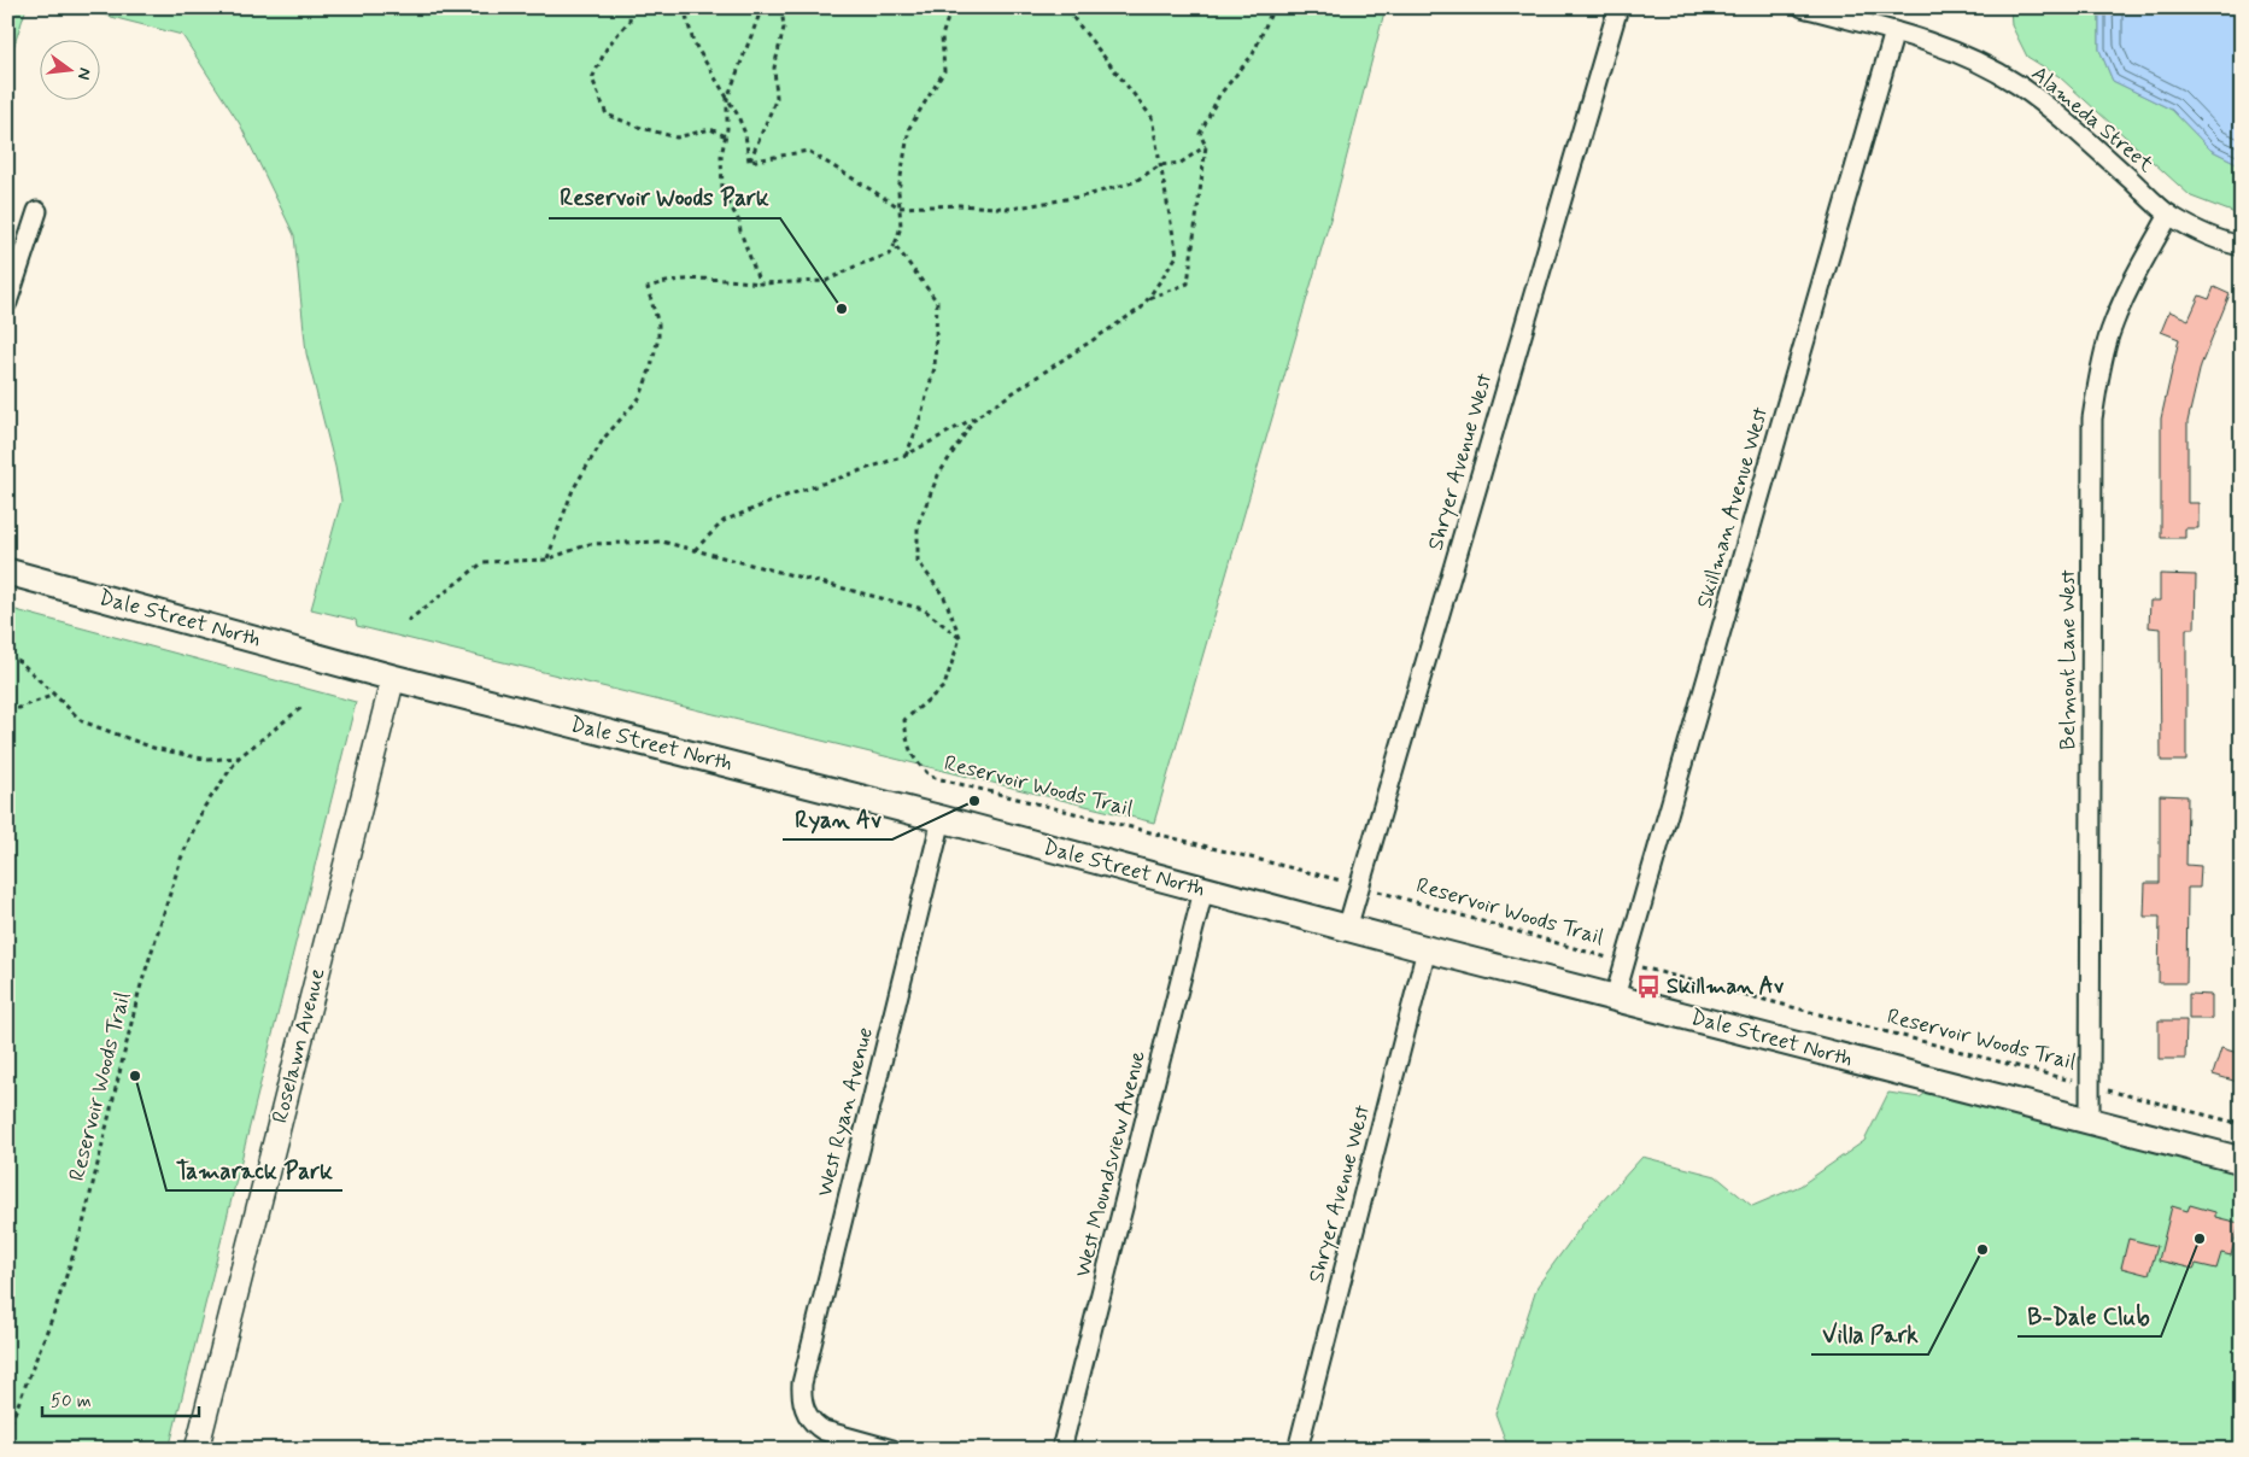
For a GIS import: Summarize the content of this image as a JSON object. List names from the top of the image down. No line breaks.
{"streets":{"main road":["Dale Street North"],"street":["Alameda Street","Shryer Avenue West","Skillman Avenue West","Belmont Lane West","Roselawn Avenue","West Ryan Avenue","West Moundsview Avenue"],"path":["Reservoir Woods Trail"]},"crossings":[["Alameda Street","Skillman Avenue West"],["Alameda Street","Belmont Lane West"],["Shryer Avenue West","Dale Street North"],["Shryer Avenue West","Reservoir Woods Trail"],["Skillman Avenue West","Dale Street North"],["Skillman Avenue West","Reservoir Woods Trail"],["Dale Street North","Belmont Lane West"],["Dale Street North","Roselawn Avenue"],["Dale Street North","West Ryan Avenue"],["Dale Street North","West Moundsview Avenue"],["Belmont Lane West","Reservoir Woods Trail"]],"places":{"other":["Reservoir Woods Park","Ryan Av","Tamarack Park","B-Dale Club","Villa Park"],"bus stop":["Skillman Av"]},"scale_bar":"50 m","north":"right"}
